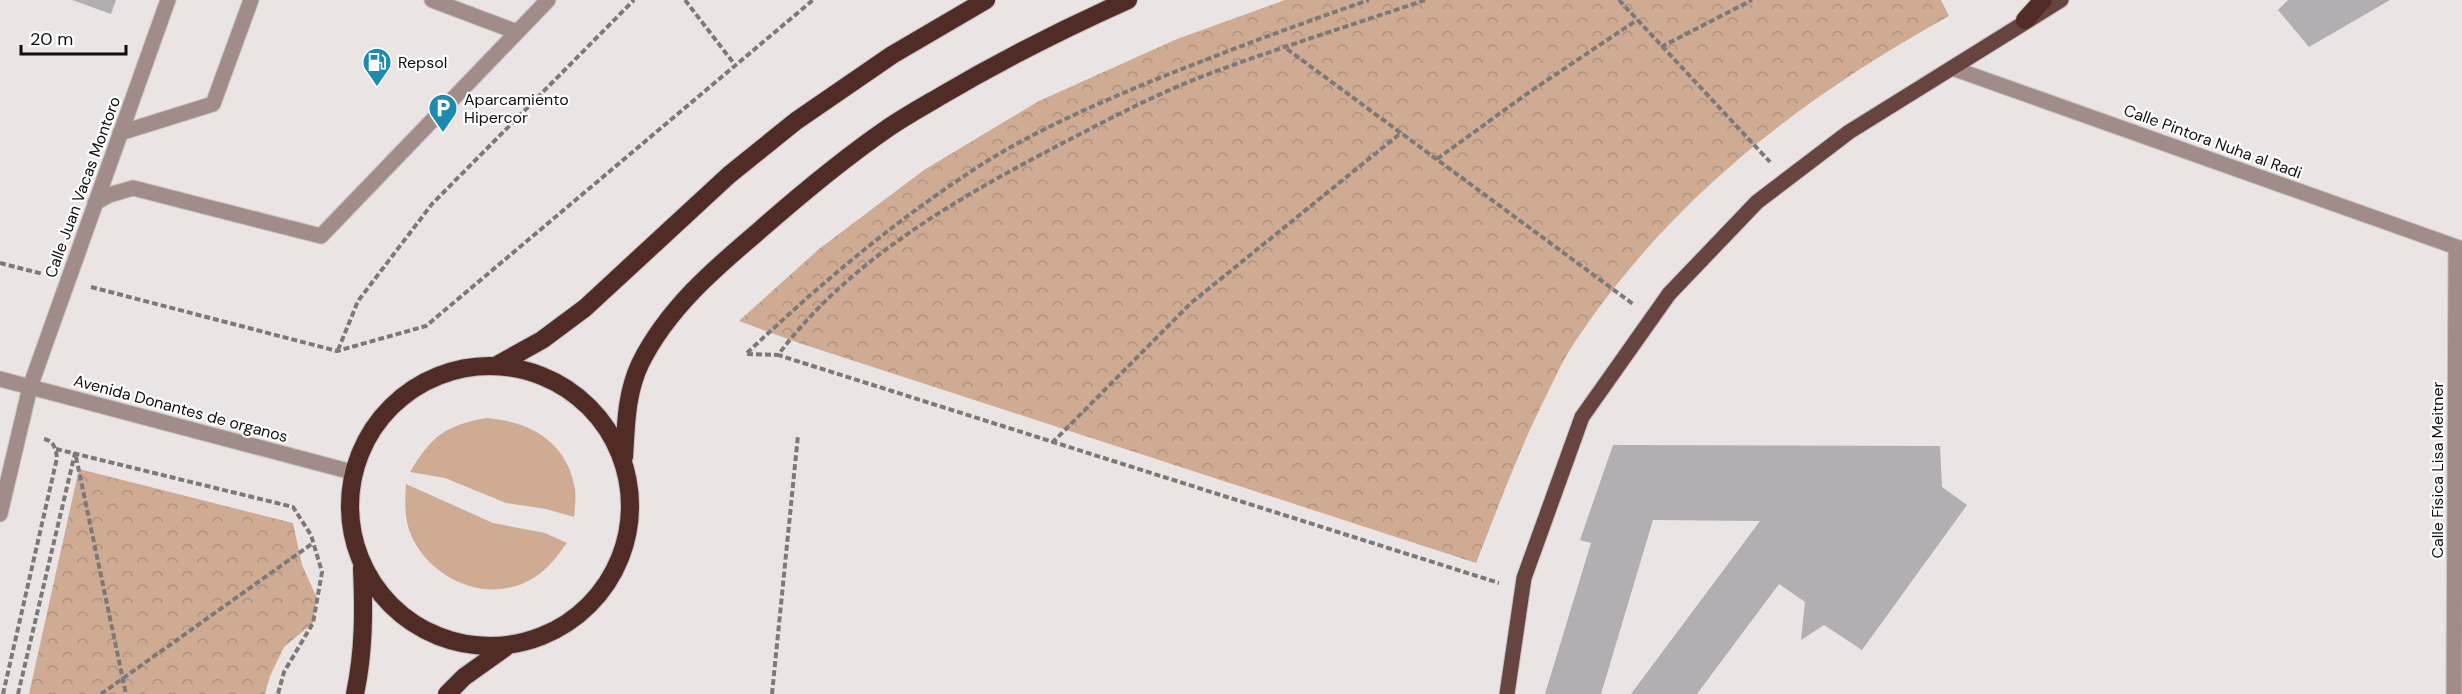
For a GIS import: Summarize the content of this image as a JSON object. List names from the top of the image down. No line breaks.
{"streets":{"street":["Calle Pintora Nuha al Radi","Calle Juan Vacas Montoro","Avenida Donantes de organos","Calle Física Lisa Meitner"]},"crossings":[["Calle Pintora Nuha al Radi","Calle Física Lisa Meitner"],["Calle Juan Vacas Montoro","Avenida Donantes de organos"]],"places":{"fuel station":["Repsol"],"parking":["Aparcamiento Hipercor"]},"scale_bar":"20 m"}
